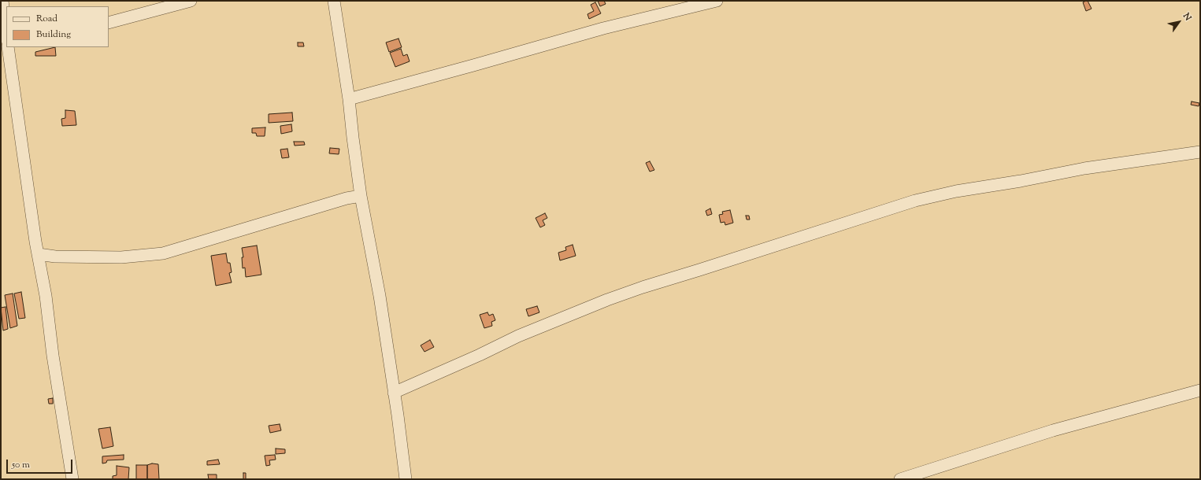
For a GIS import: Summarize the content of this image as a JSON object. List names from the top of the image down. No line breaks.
{"legend":["Road","Building"],"scale_bar":"50 m","north":"top right"}
